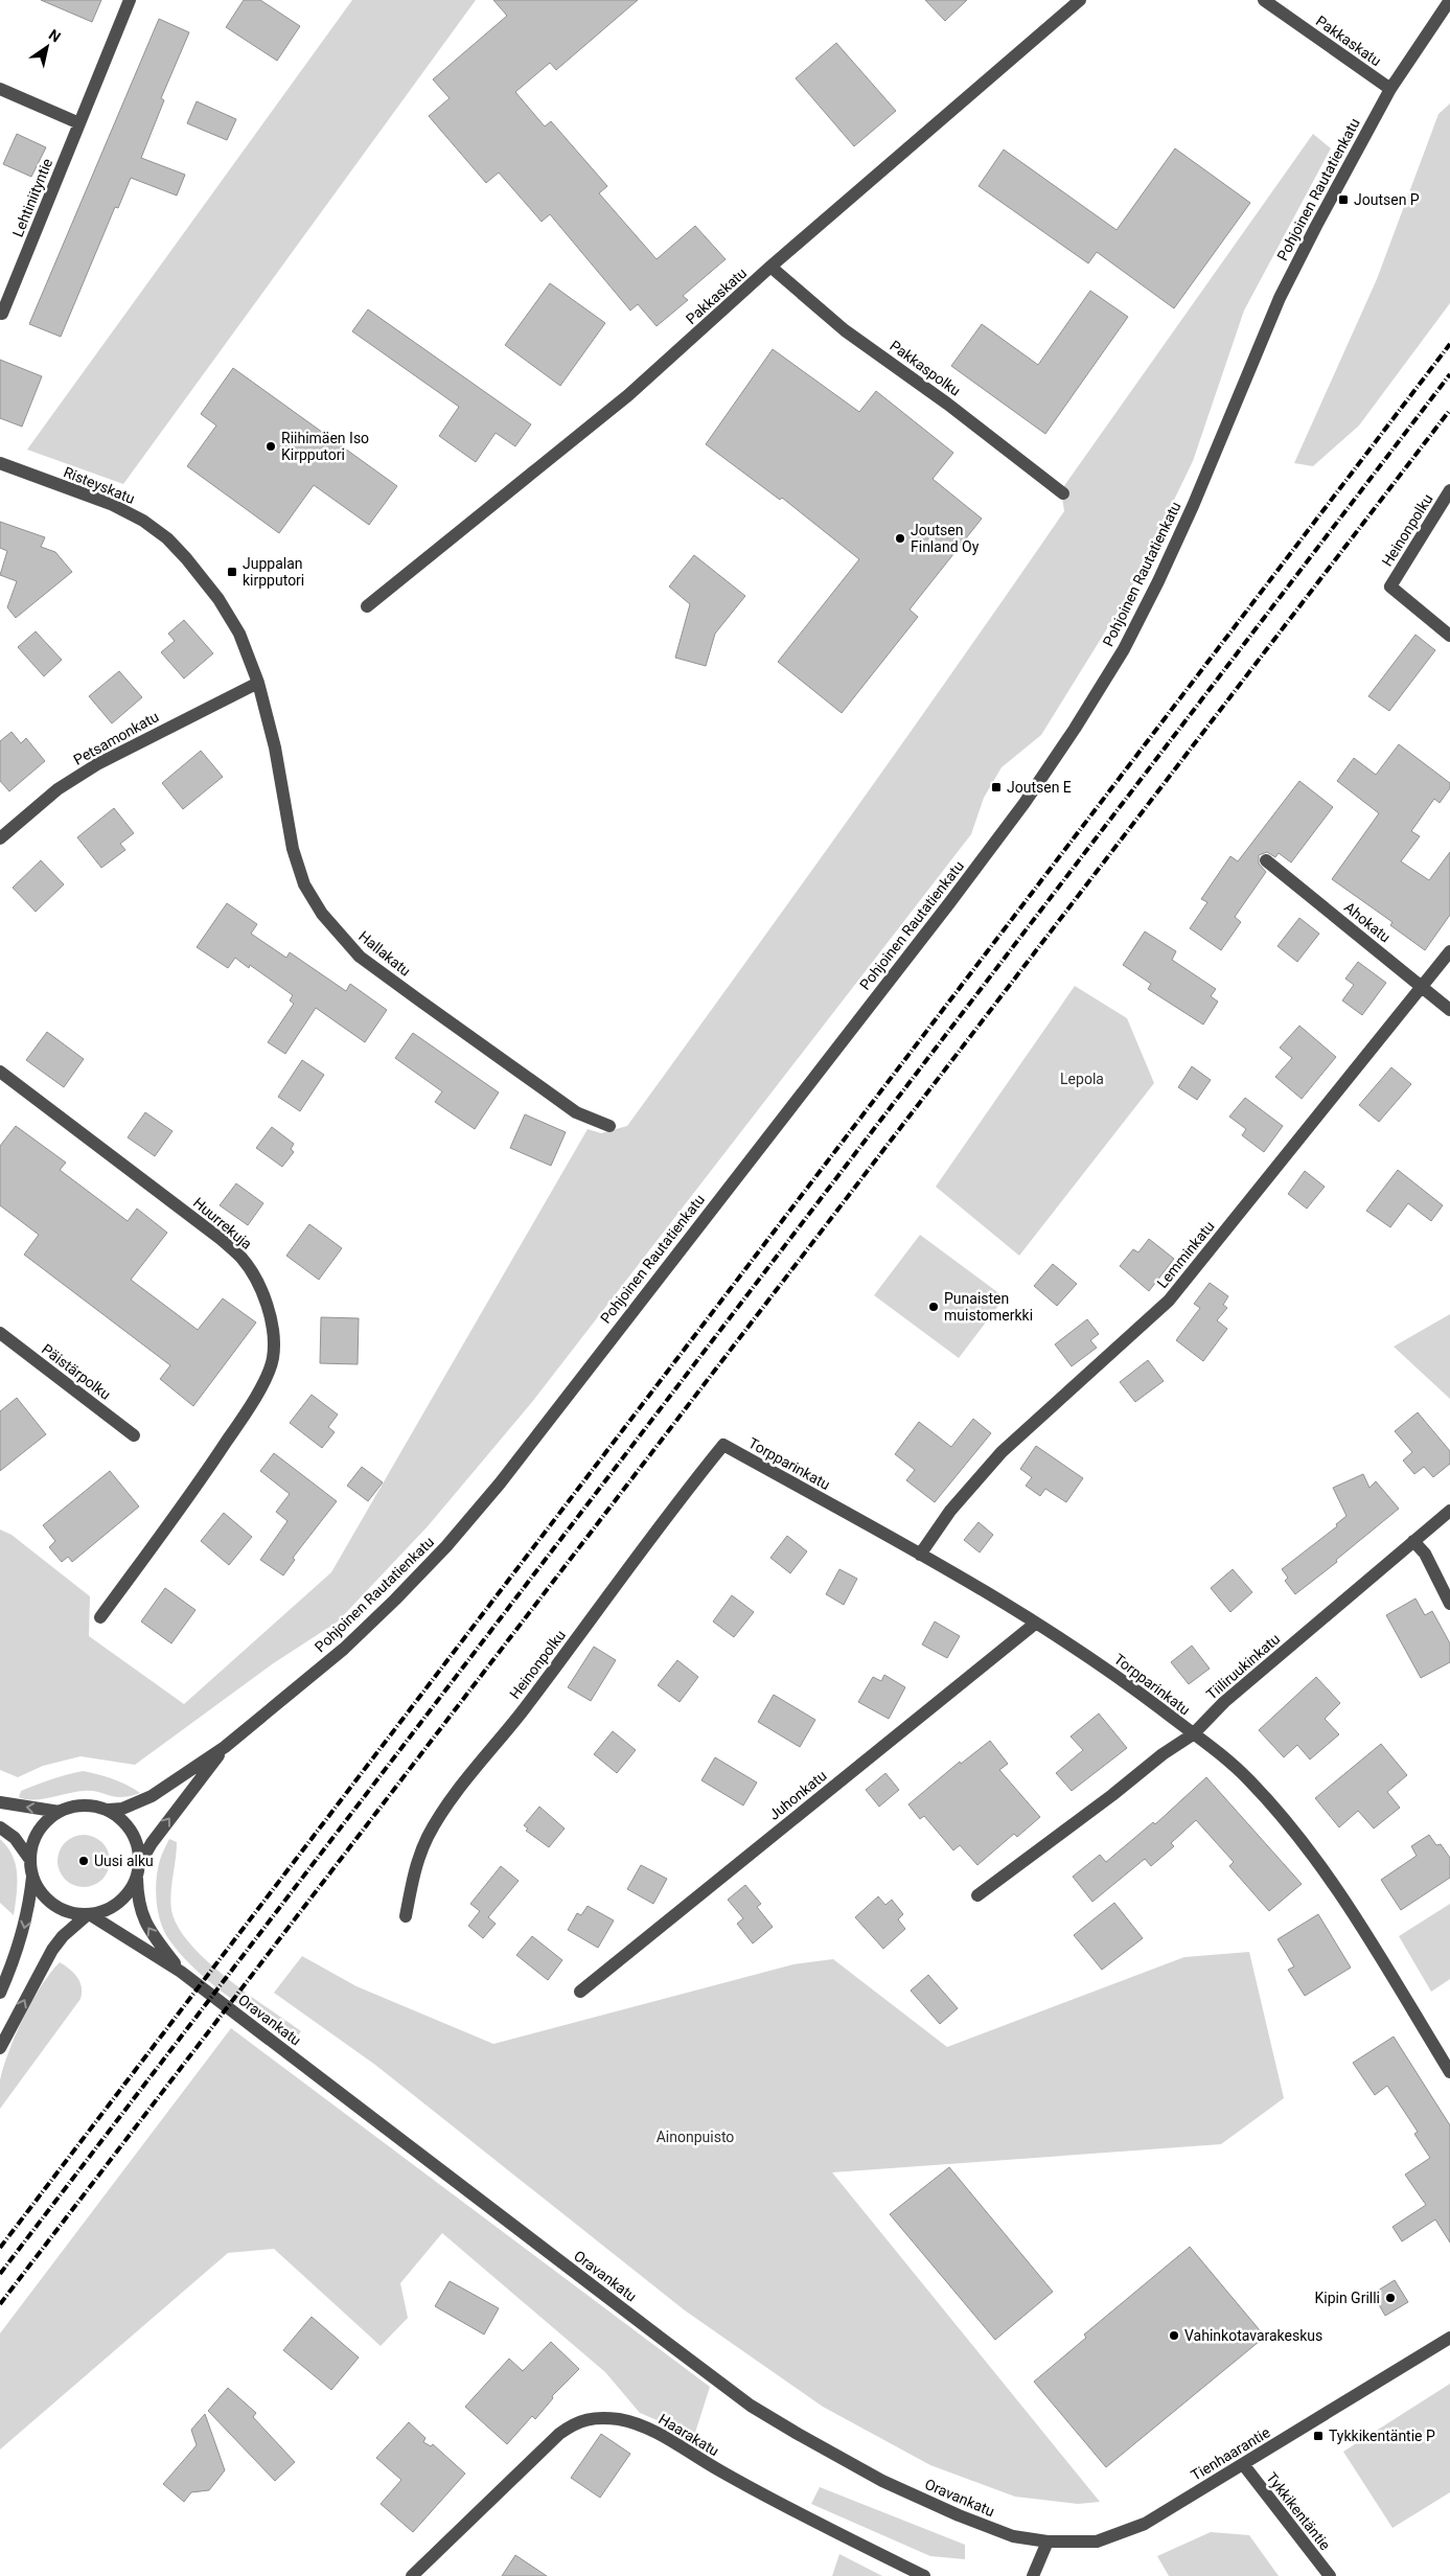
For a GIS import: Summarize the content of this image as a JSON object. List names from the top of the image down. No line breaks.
{"streets":{"street":["Pakkaskatu","Pohjoinen Rautatienkatu","Lehtiniityntie","Pakkaspolku","Risteyskatu","Heinonpolku","Petsamonkatu","Ahokatu","Hallakatu","Huurrekuja","Lemminkatu","Päistärpolku","Torpparinkatu","Tiiliruukinkatu","Juhonkatu","Oravankatu","Haarakatu","Tienhaarantie","Tykkikentäntie"]},"crossings":[["Pakkaskatu","Pohjoinen Rautatienkatu"],["Pakkaskatu","Pakkaspolku"],["Pohjoinen Rautatienkatu","Oravankatu"],["Risteyskatu","Petsamonkatu"],["Risteyskatu","Hallakatu"],["Heinonpolku","Torpparinkatu"],["Petsamonkatu","Hallakatu"],["Ahokatu","Lemminkatu"],["Lemminkatu","Torpparinkatu"],["Torpparinkatu","Tiiliruukinkatu"],["Torpparinkatu","Juhonkatu"],["Oravankatu","Tienhaarantie"],["Tienhaarantie","Tykkikentäntie"]],"parks":["Lepola","Ainonpuisto"],"places":{"transit":["Joutsen P","Juppalan kirpputori","Joutsen E","Tykkikentäntie P"],"other":["Riihimäen Iso Kirpputori","Joutsen Finland Oy","Punaisten muistomerkki","Uusi alku","Kipin Grilli","Vahinkotavarakeskus"]},"north":"top right"}
